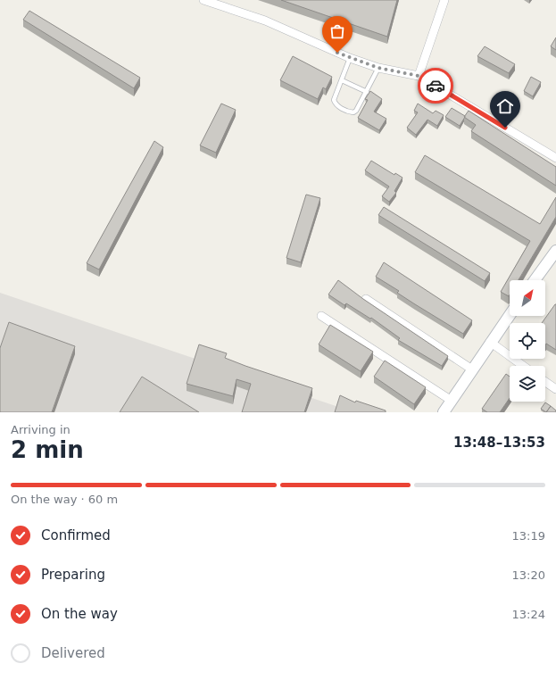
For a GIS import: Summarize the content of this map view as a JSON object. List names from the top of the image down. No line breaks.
{"north":"top right","page":{"heading":["2 min","Arriving in","13:48–13:53"],"bar":"On the way · 60 m","list":[["Confirmed","13:19"],["Preparing","13:20"],["On the way","13:24"],"Delivered"]}}
